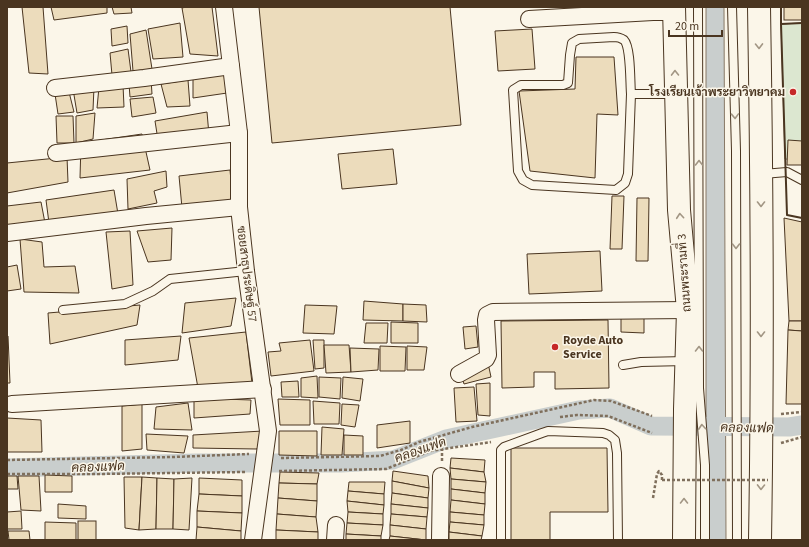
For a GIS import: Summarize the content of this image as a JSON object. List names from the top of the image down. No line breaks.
{"streets":{"main road":["ถนนพระรามที่ 3"],"street":["ซอยสาธุประดิษฐ์ 57"]},"water":["คลองแฟด"],"places":["โรงเรียนเจ้าพระยาวิทยาคม","Royde Auto Service"],"scale_bar":"20 m"}
